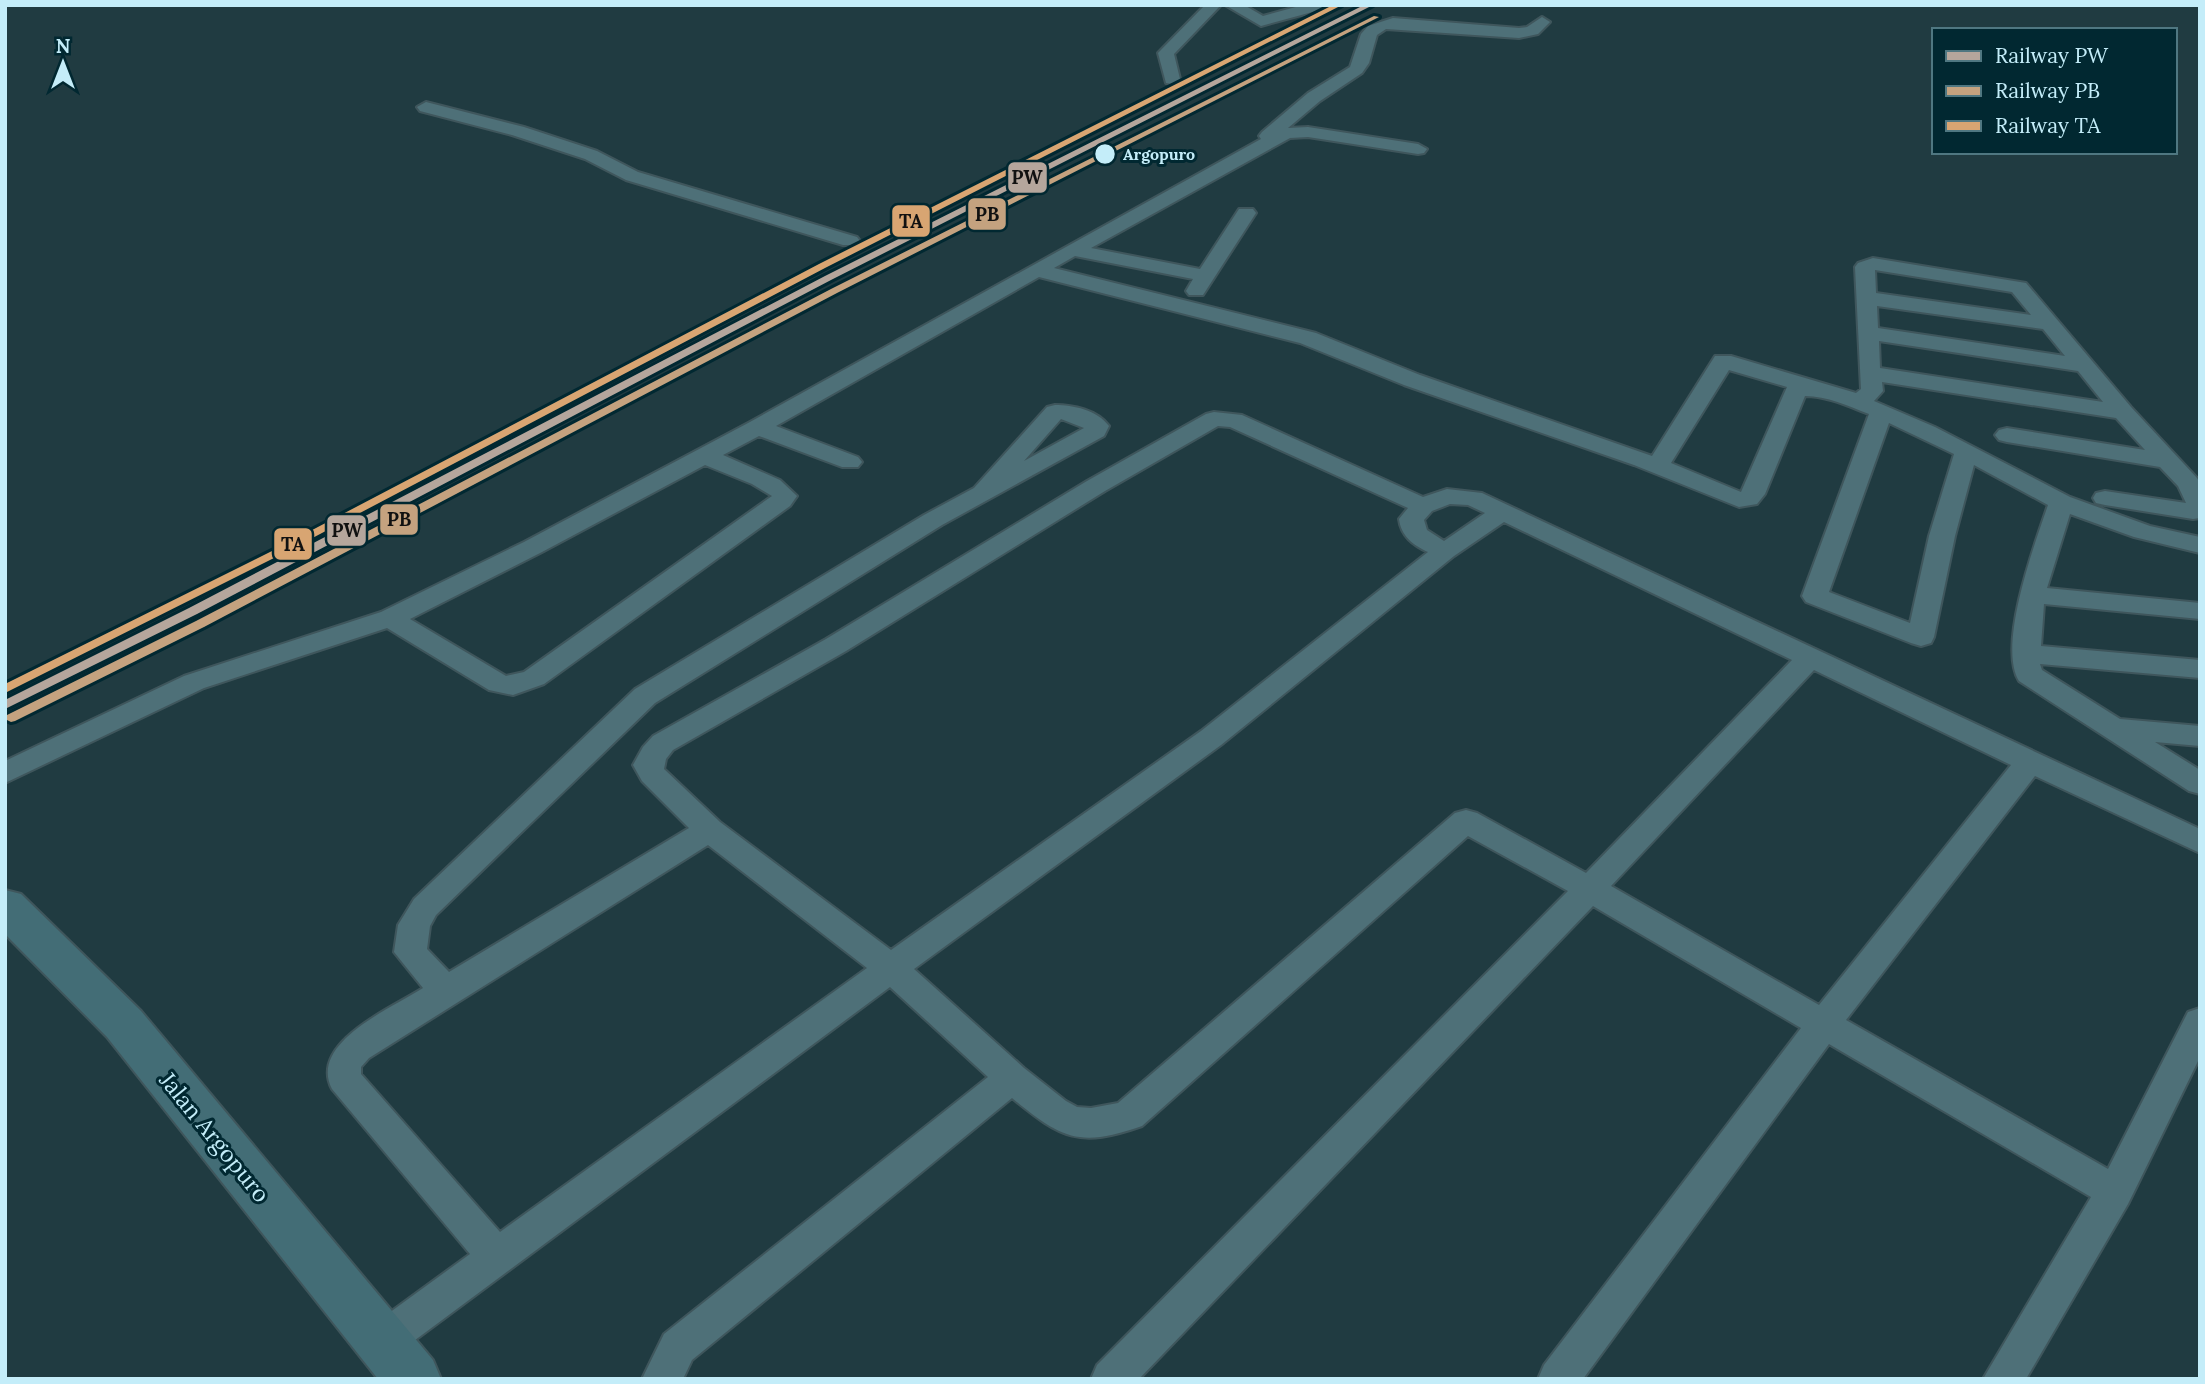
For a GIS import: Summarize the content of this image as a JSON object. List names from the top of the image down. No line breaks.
{"streets":{"highway":["Jalan Argopuro"]},"places":["Argopuro"],"lines":["rail line PW","rail line TA","rail line PB"],"legend":["Railway PW","Railway PB","Railway TA"],"north":"top"}
